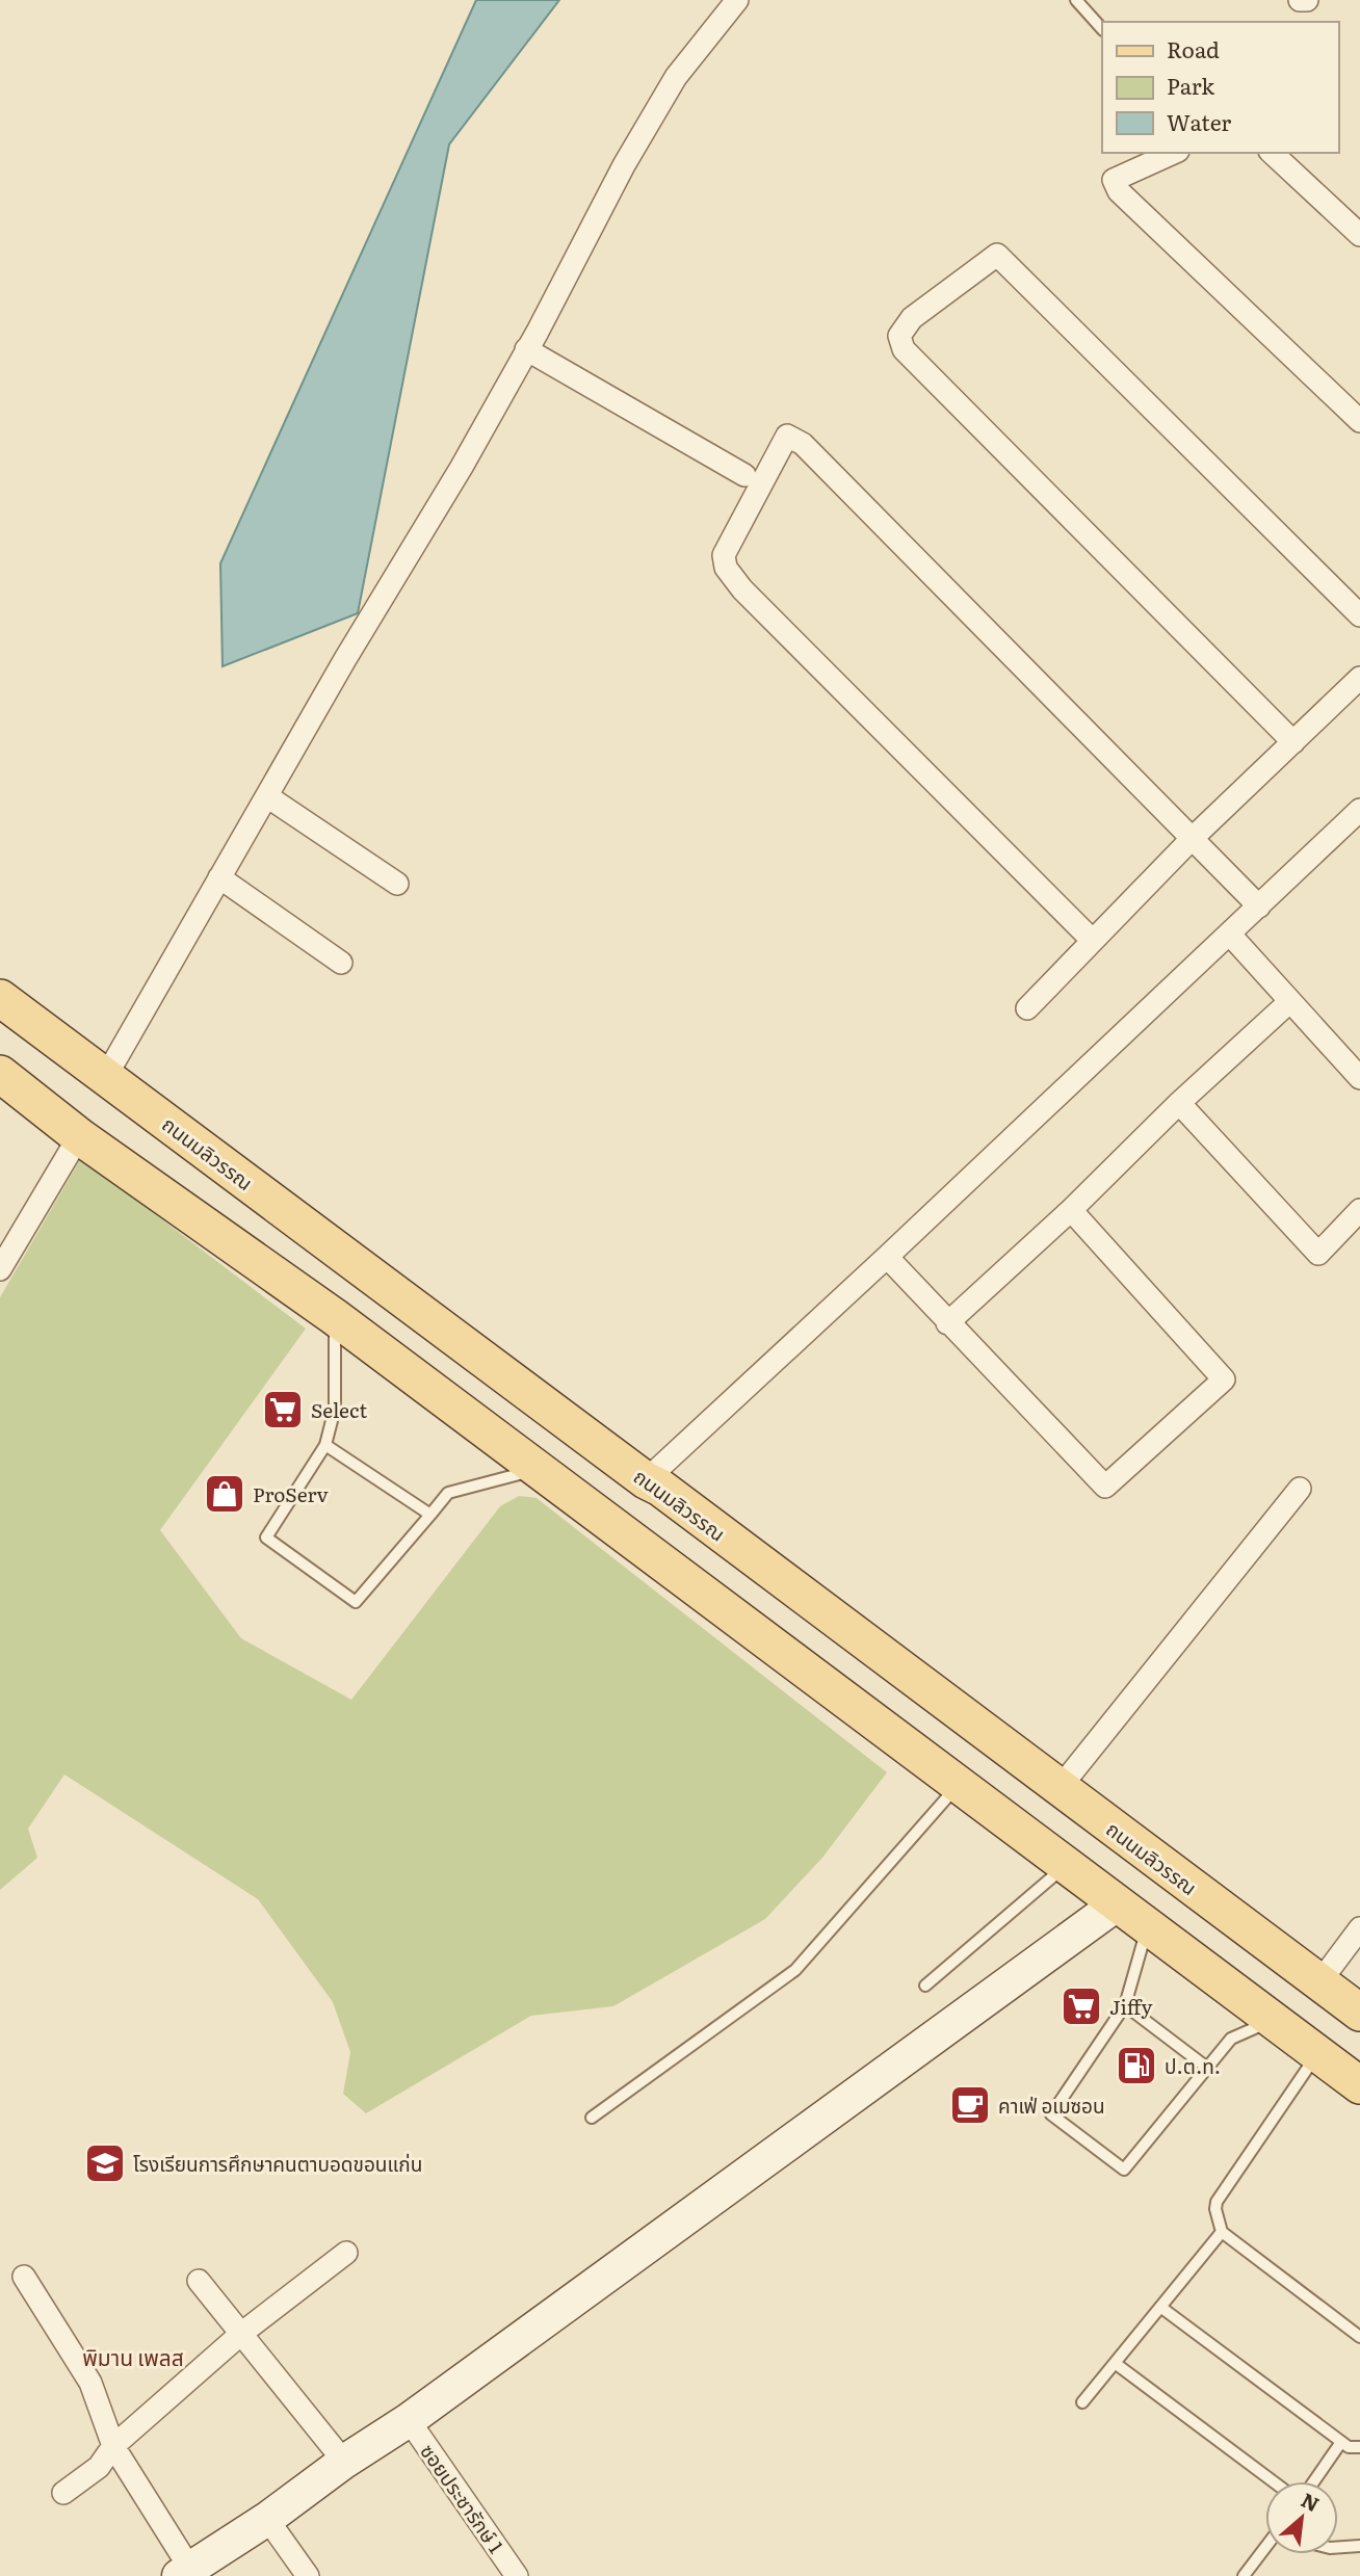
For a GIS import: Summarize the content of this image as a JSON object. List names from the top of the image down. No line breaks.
{"streets":{"main road":["ถนนมลิวรรณ"],"street":["ซอยประชารักษ์ 1"]},"districts":["พิมาน เพลส"],"places":{"supermarket":["Select","Jiffy"],"shop":["ProServ"],"fuel station":["ป.ต.ท."],"cafe":["คาเฟ่ อเมซอน"],"school or university":["โรงเรียนการศึกษาคนตาบอดขอนแก่น"]},"legend":["Road","Park","Water"],"north":"top right"}
